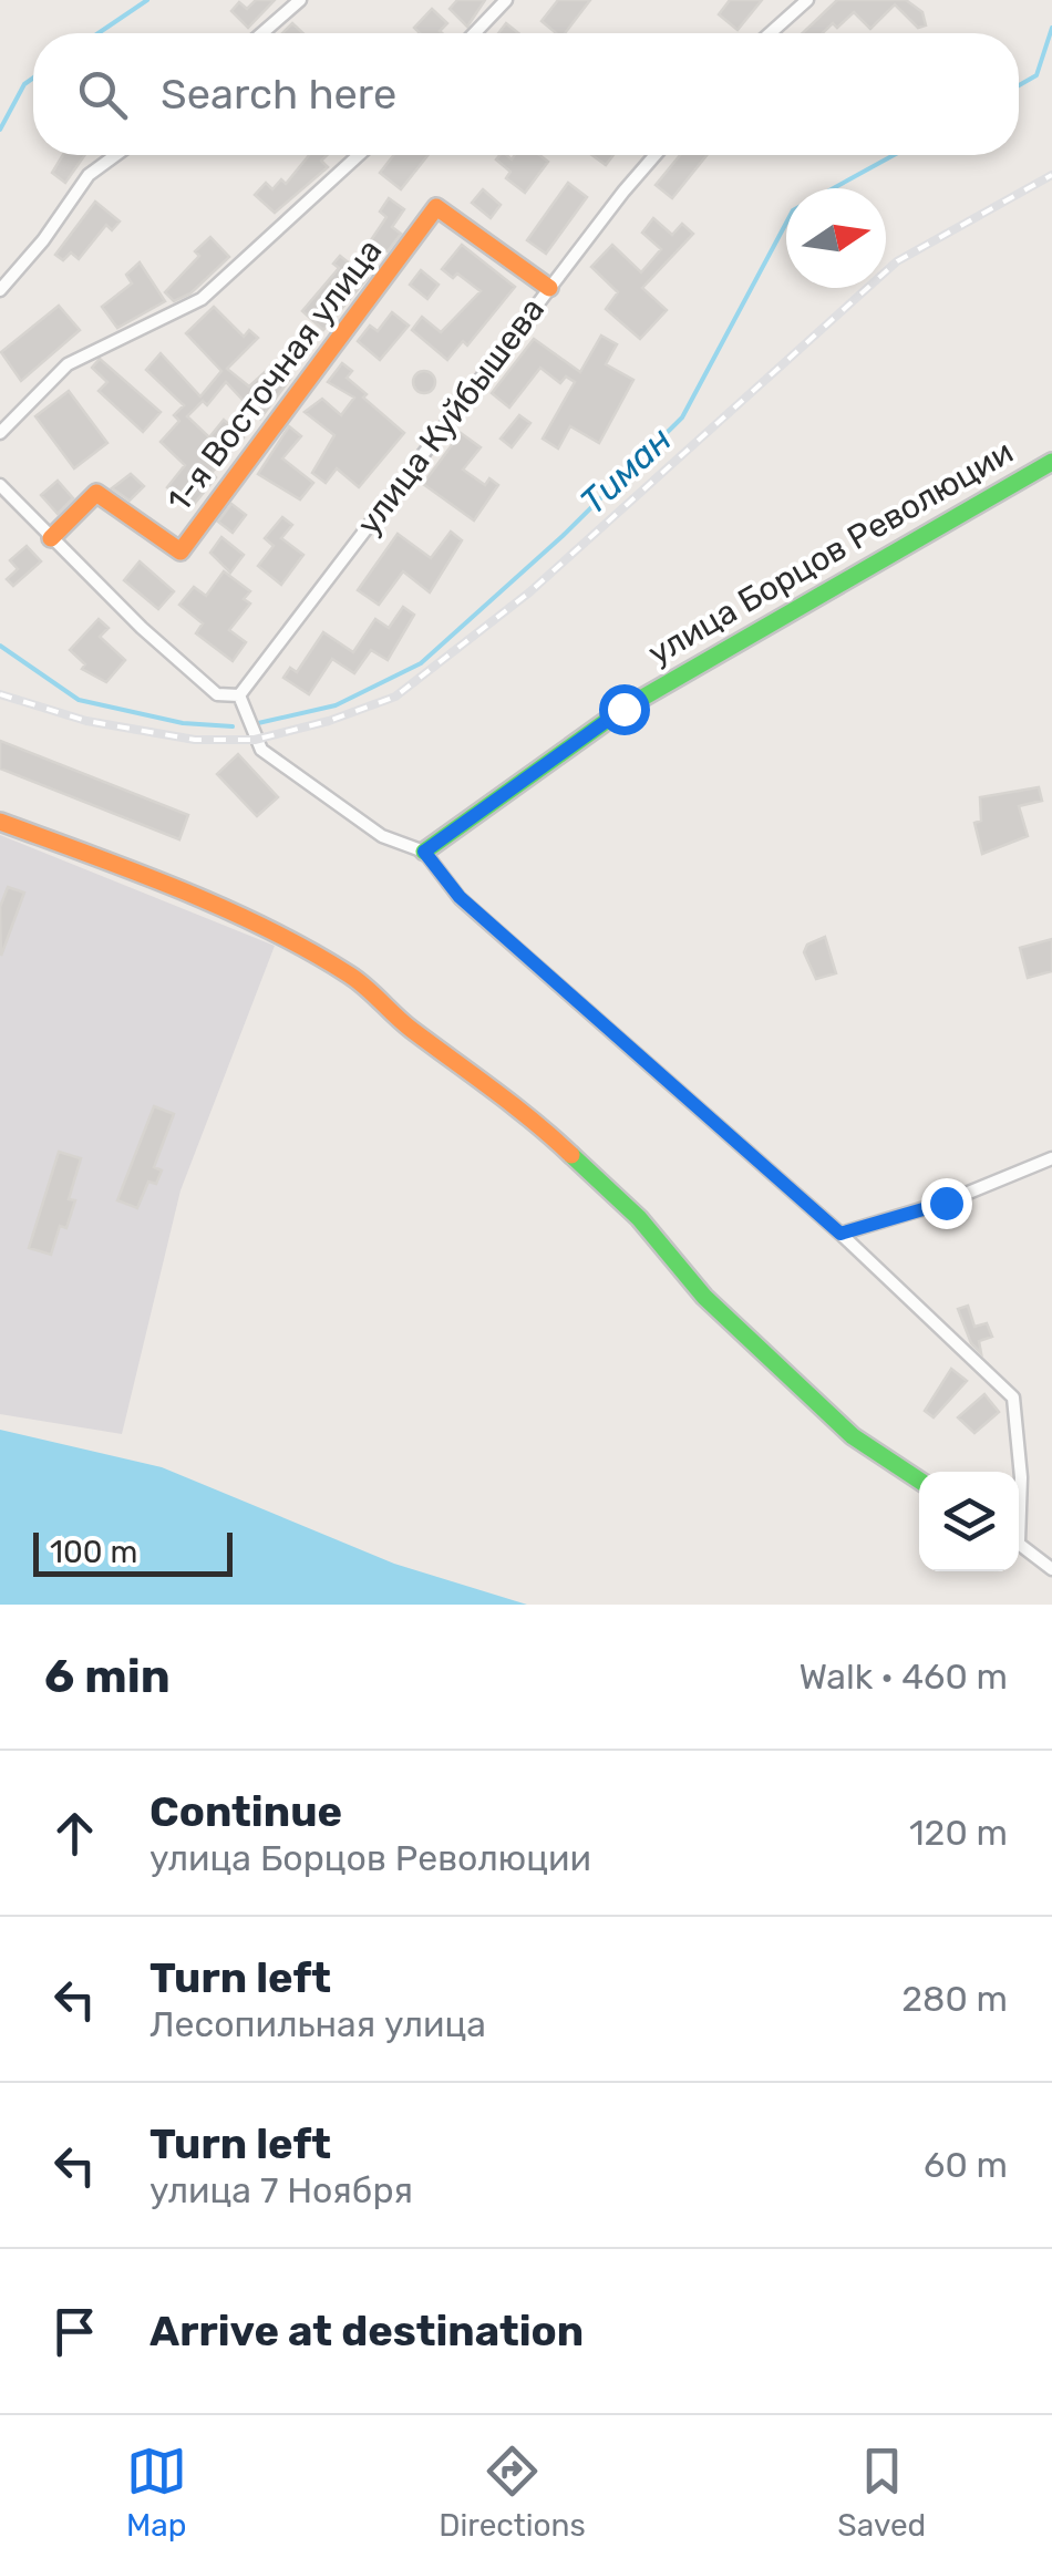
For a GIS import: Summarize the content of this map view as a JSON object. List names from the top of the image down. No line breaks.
{"streets":{"street":["1-я Восточная улица","улица Куйбышева","улица Борцов Революции"]},"crossings":[["1-я Восточная улица","улица Куйбышева"]],"water":["Тиман"],"scale_bar":"100 m","north":"right","page":{"search":"Search here","scale":"100 m","heading":["6 min","Walk · 460 m"],"list":[["Continue","улица Борцов Революции","120 m"],["Turn left","Лесопильная улица","280 m"],["Turn left","улица 7 Ноября","60 m"],"Arrive at destination"],"nav":["Map","Directions","Saved"]}}
